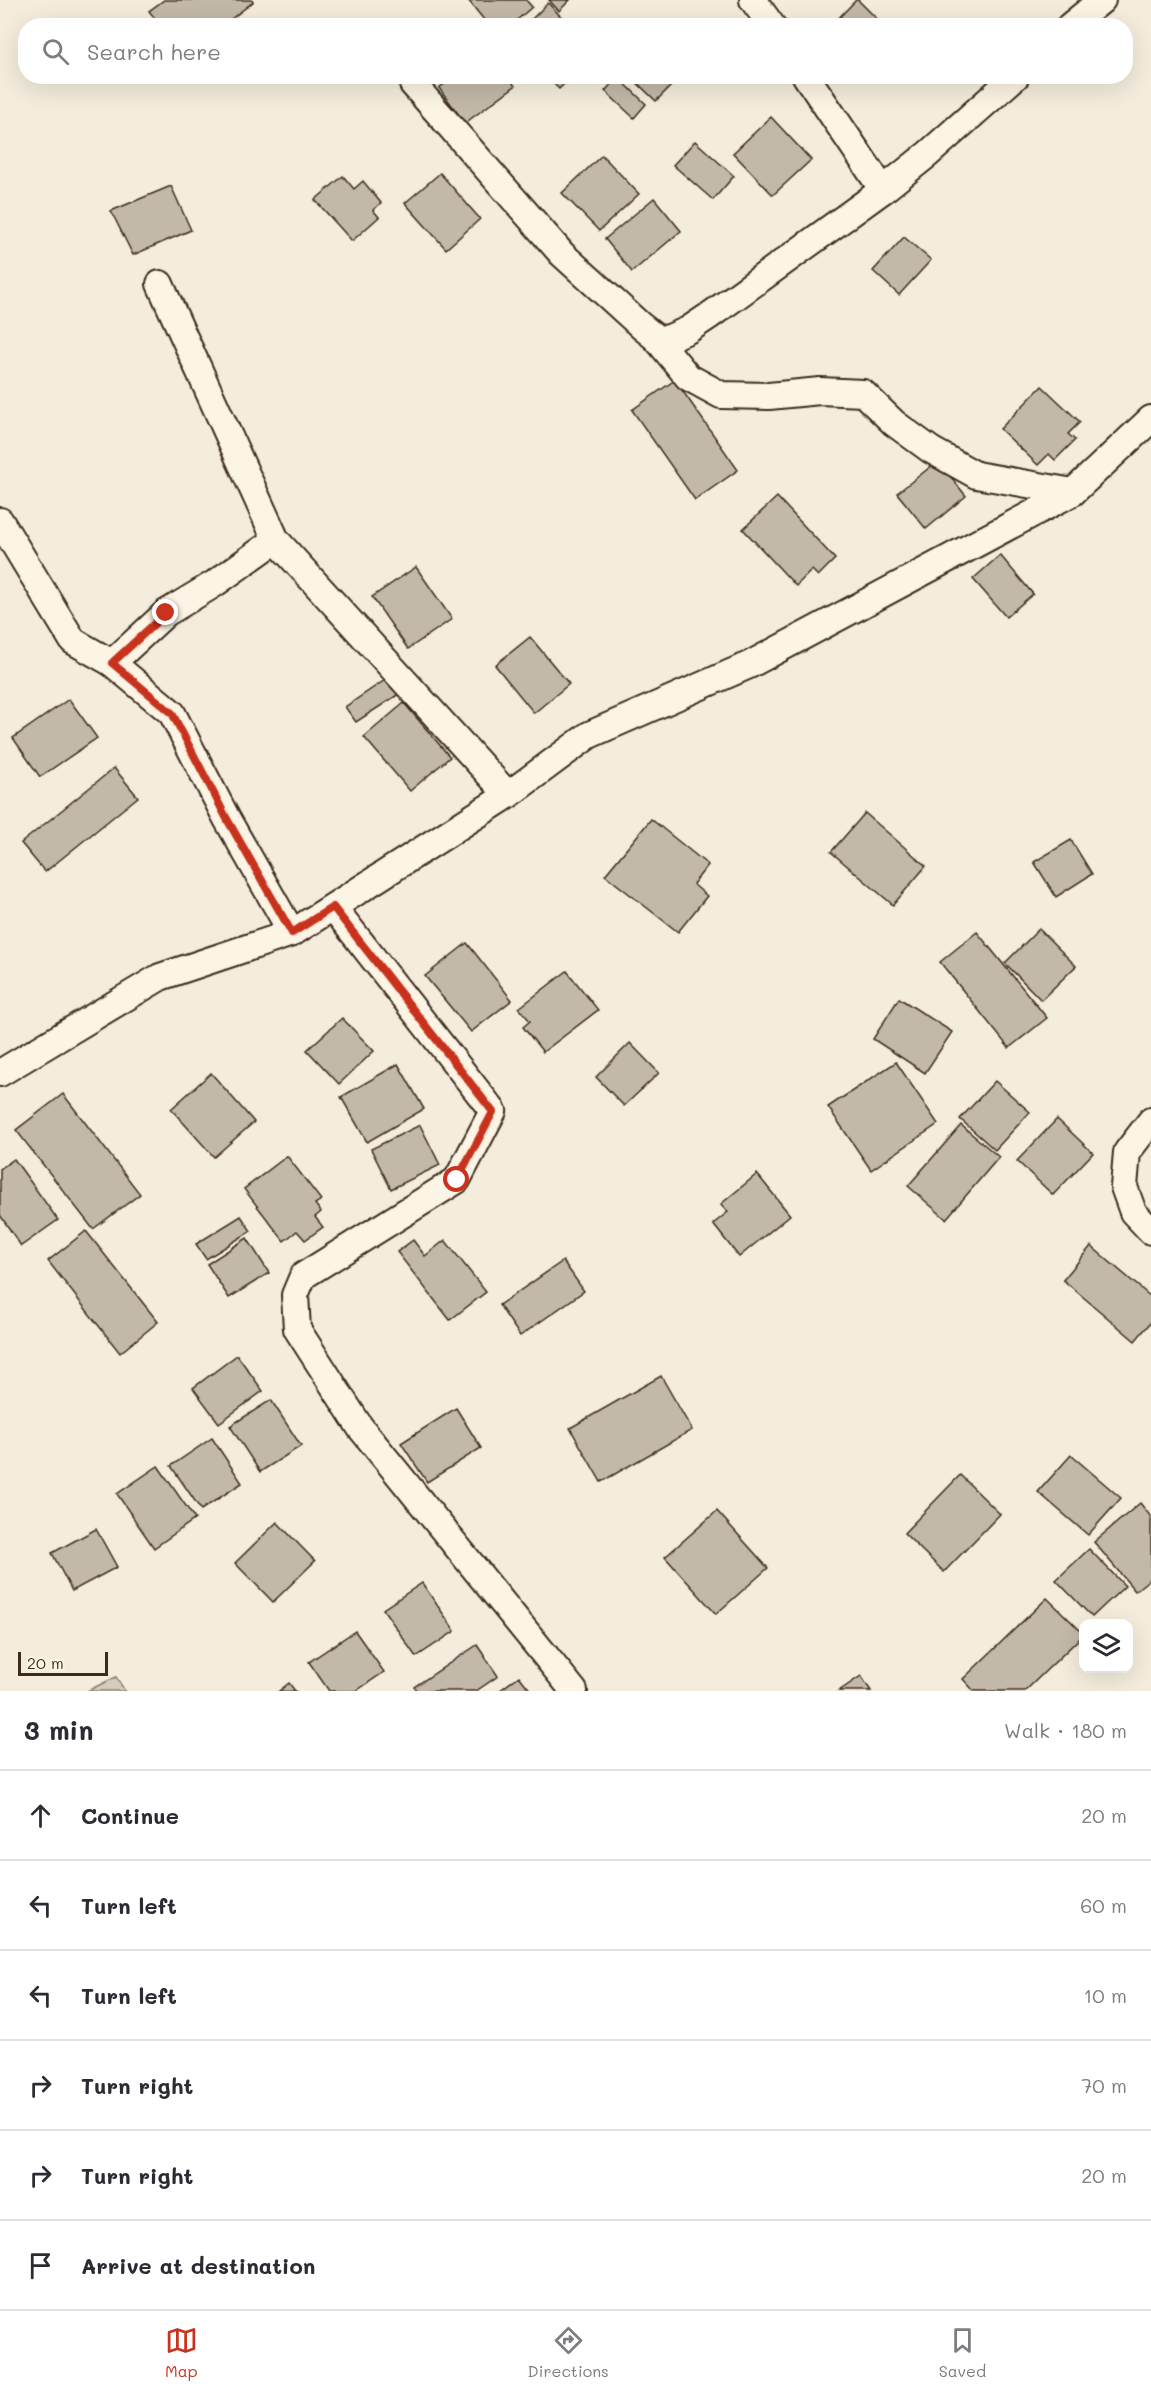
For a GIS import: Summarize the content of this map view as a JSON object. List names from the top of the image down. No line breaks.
{"scale_bar":"20 m","page":{"search":"Search here","scale":"20 m","heading":["3 min","Walk · 180 m"],"list":[["Continue","20 m"],["Turn left","60 m"],["Turn left","10 m"],["Turn right","70 m"],["Turn right","20 m"],"Arrive at destination"],"nav":["Map","Directions","Saved"]}}
